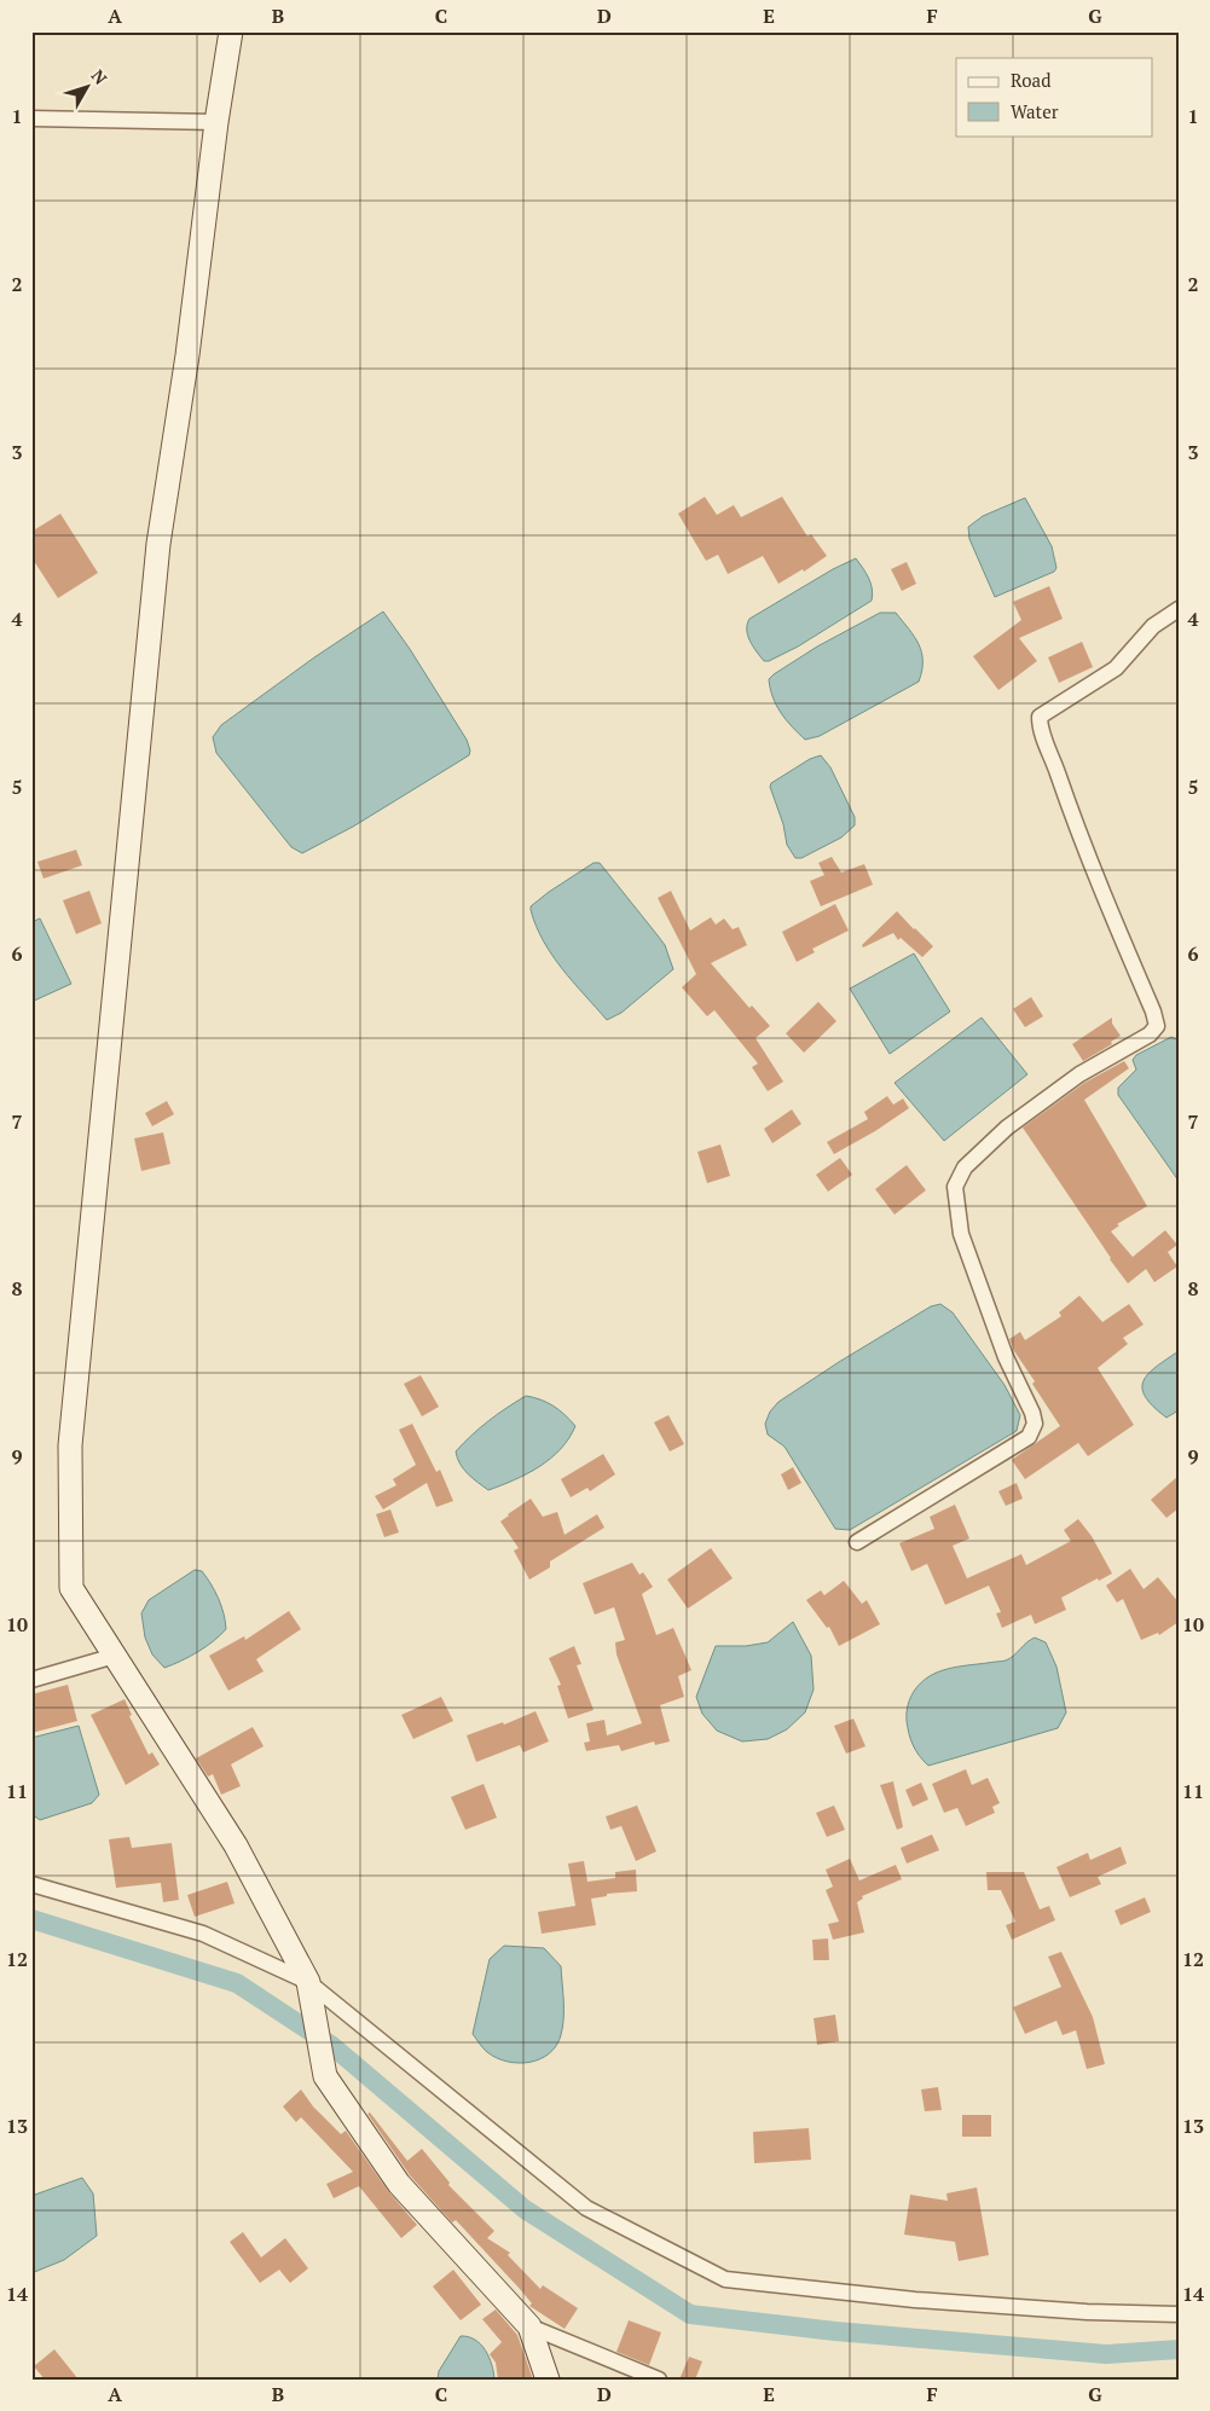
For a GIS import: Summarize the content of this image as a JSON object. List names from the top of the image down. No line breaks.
{"legend":["Road","Water"],"north":"top right","grid":{"columns":["A","B","C","D","E","F","G"],"rows":["1","2","3","4","5","6","7","8","9","10","11","12","13","14"]}}
